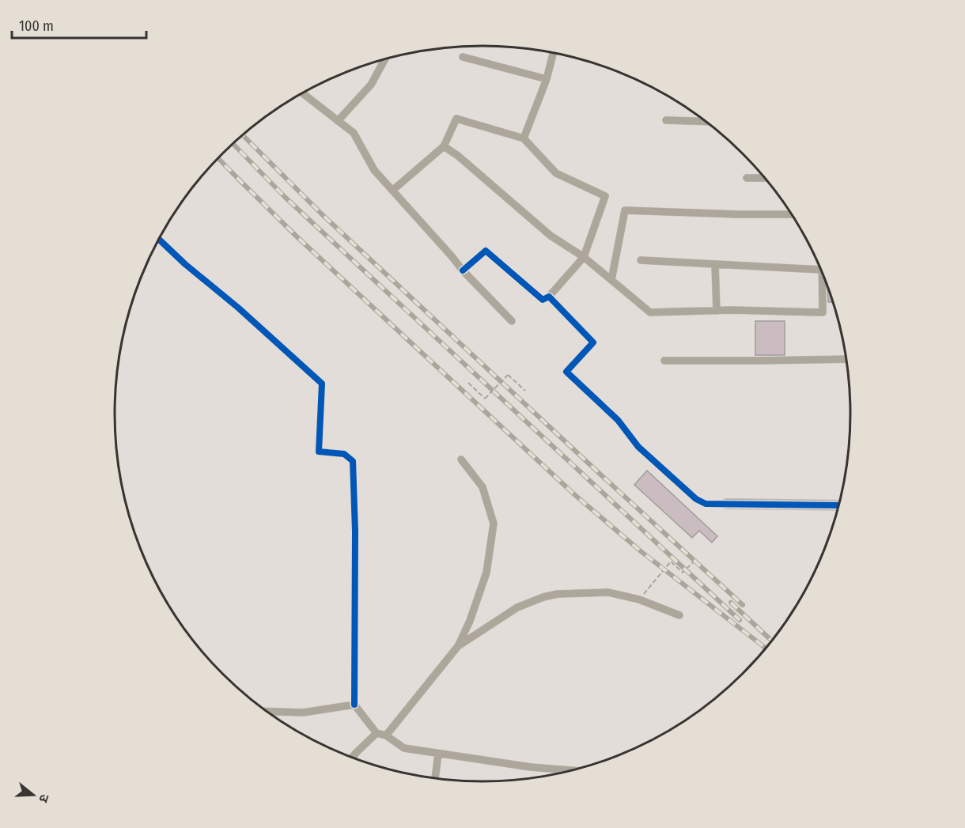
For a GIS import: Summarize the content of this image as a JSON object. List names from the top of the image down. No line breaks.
{"scale_bar":"100 m","north":"right"}
